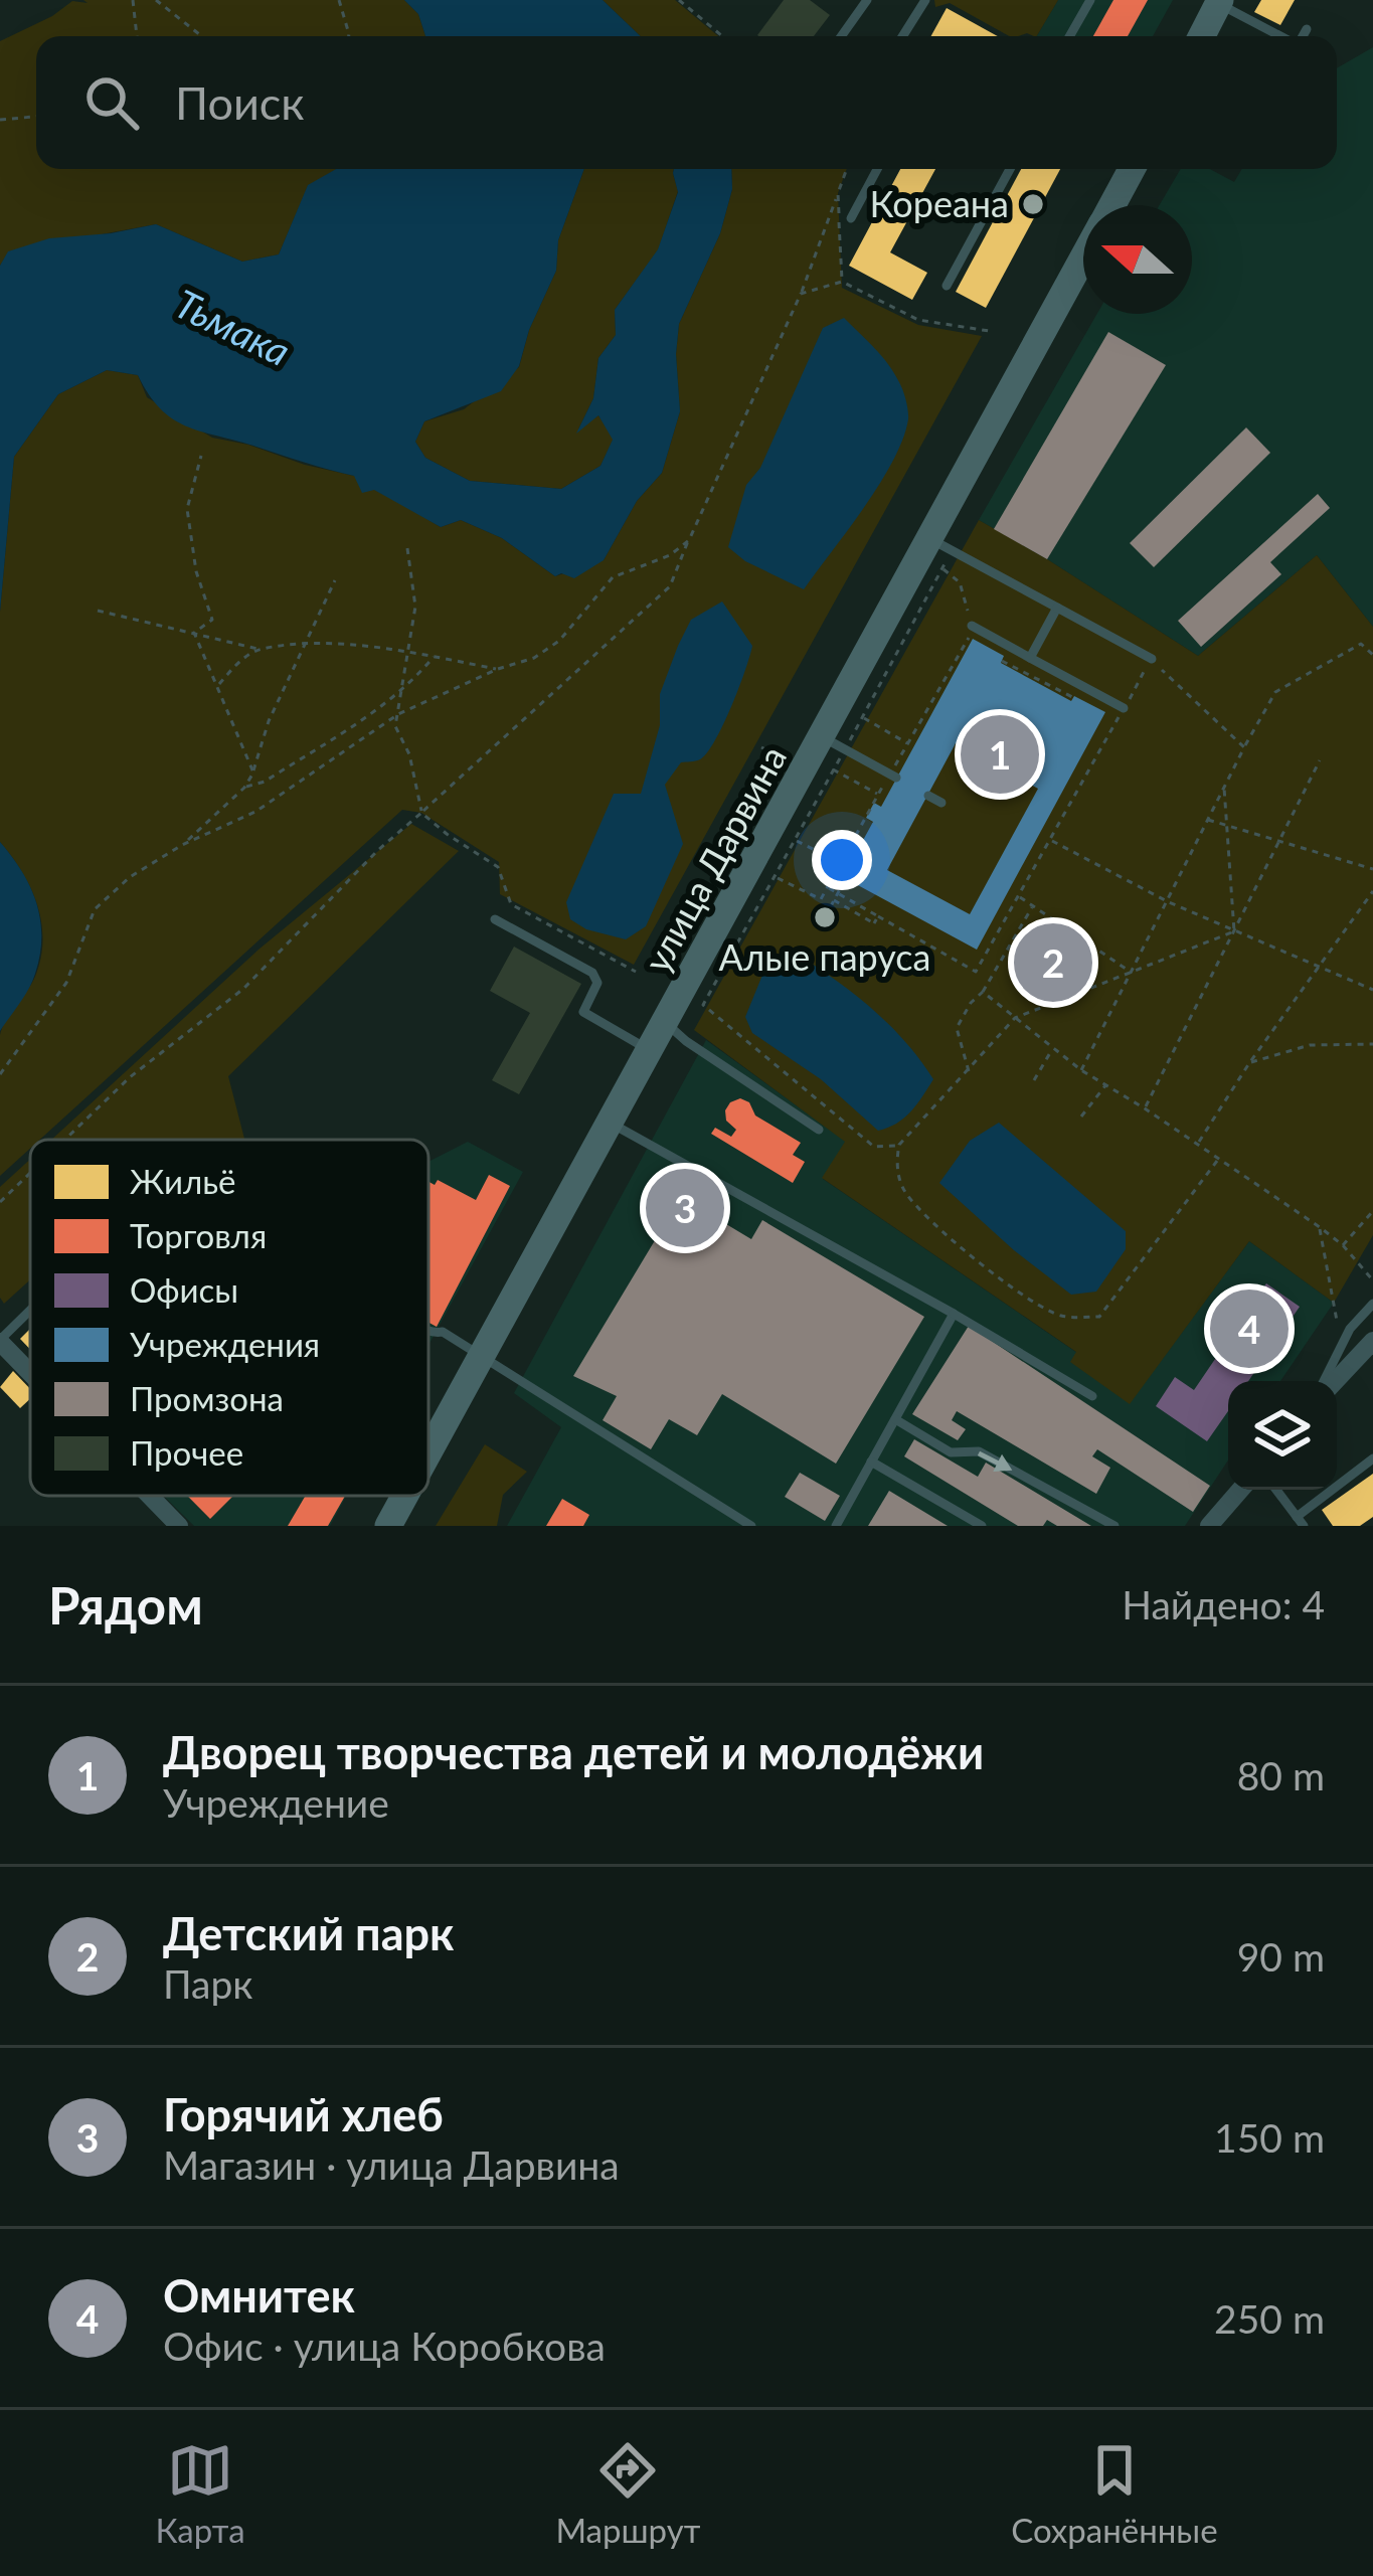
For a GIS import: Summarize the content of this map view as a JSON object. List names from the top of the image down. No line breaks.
{"streets":{"main road":["улица Дарвина"]},"water":["Тьмака"],"places":["Кореана","Алые паруса"],"legend":["Жильё","Торговля","Офисы","Учреждения","Промзона","Прочее"],"north":"left","page":{"search":"Поиск","pins":["1","2","3","4"],"heading":["Рядом","Найдено: 4"],"list":[{"mark":"1","name":"Дворец творчества детей и молодёжи","note":"Учреждение","value":"80 m"},{"mark":"2","name":"Детский парк","note":"Парк","value":"90 m"},{"mark":"3","name":"Горячий хлеб","note":"Магазин · улица Дарвина","value":"150 m"},{"mark":"4","name":"Омнитек","note":"Офис · улица Коробкова","value":"250 m"}],"nav":["Карта","Маршрут","Сохранённые"]}}
